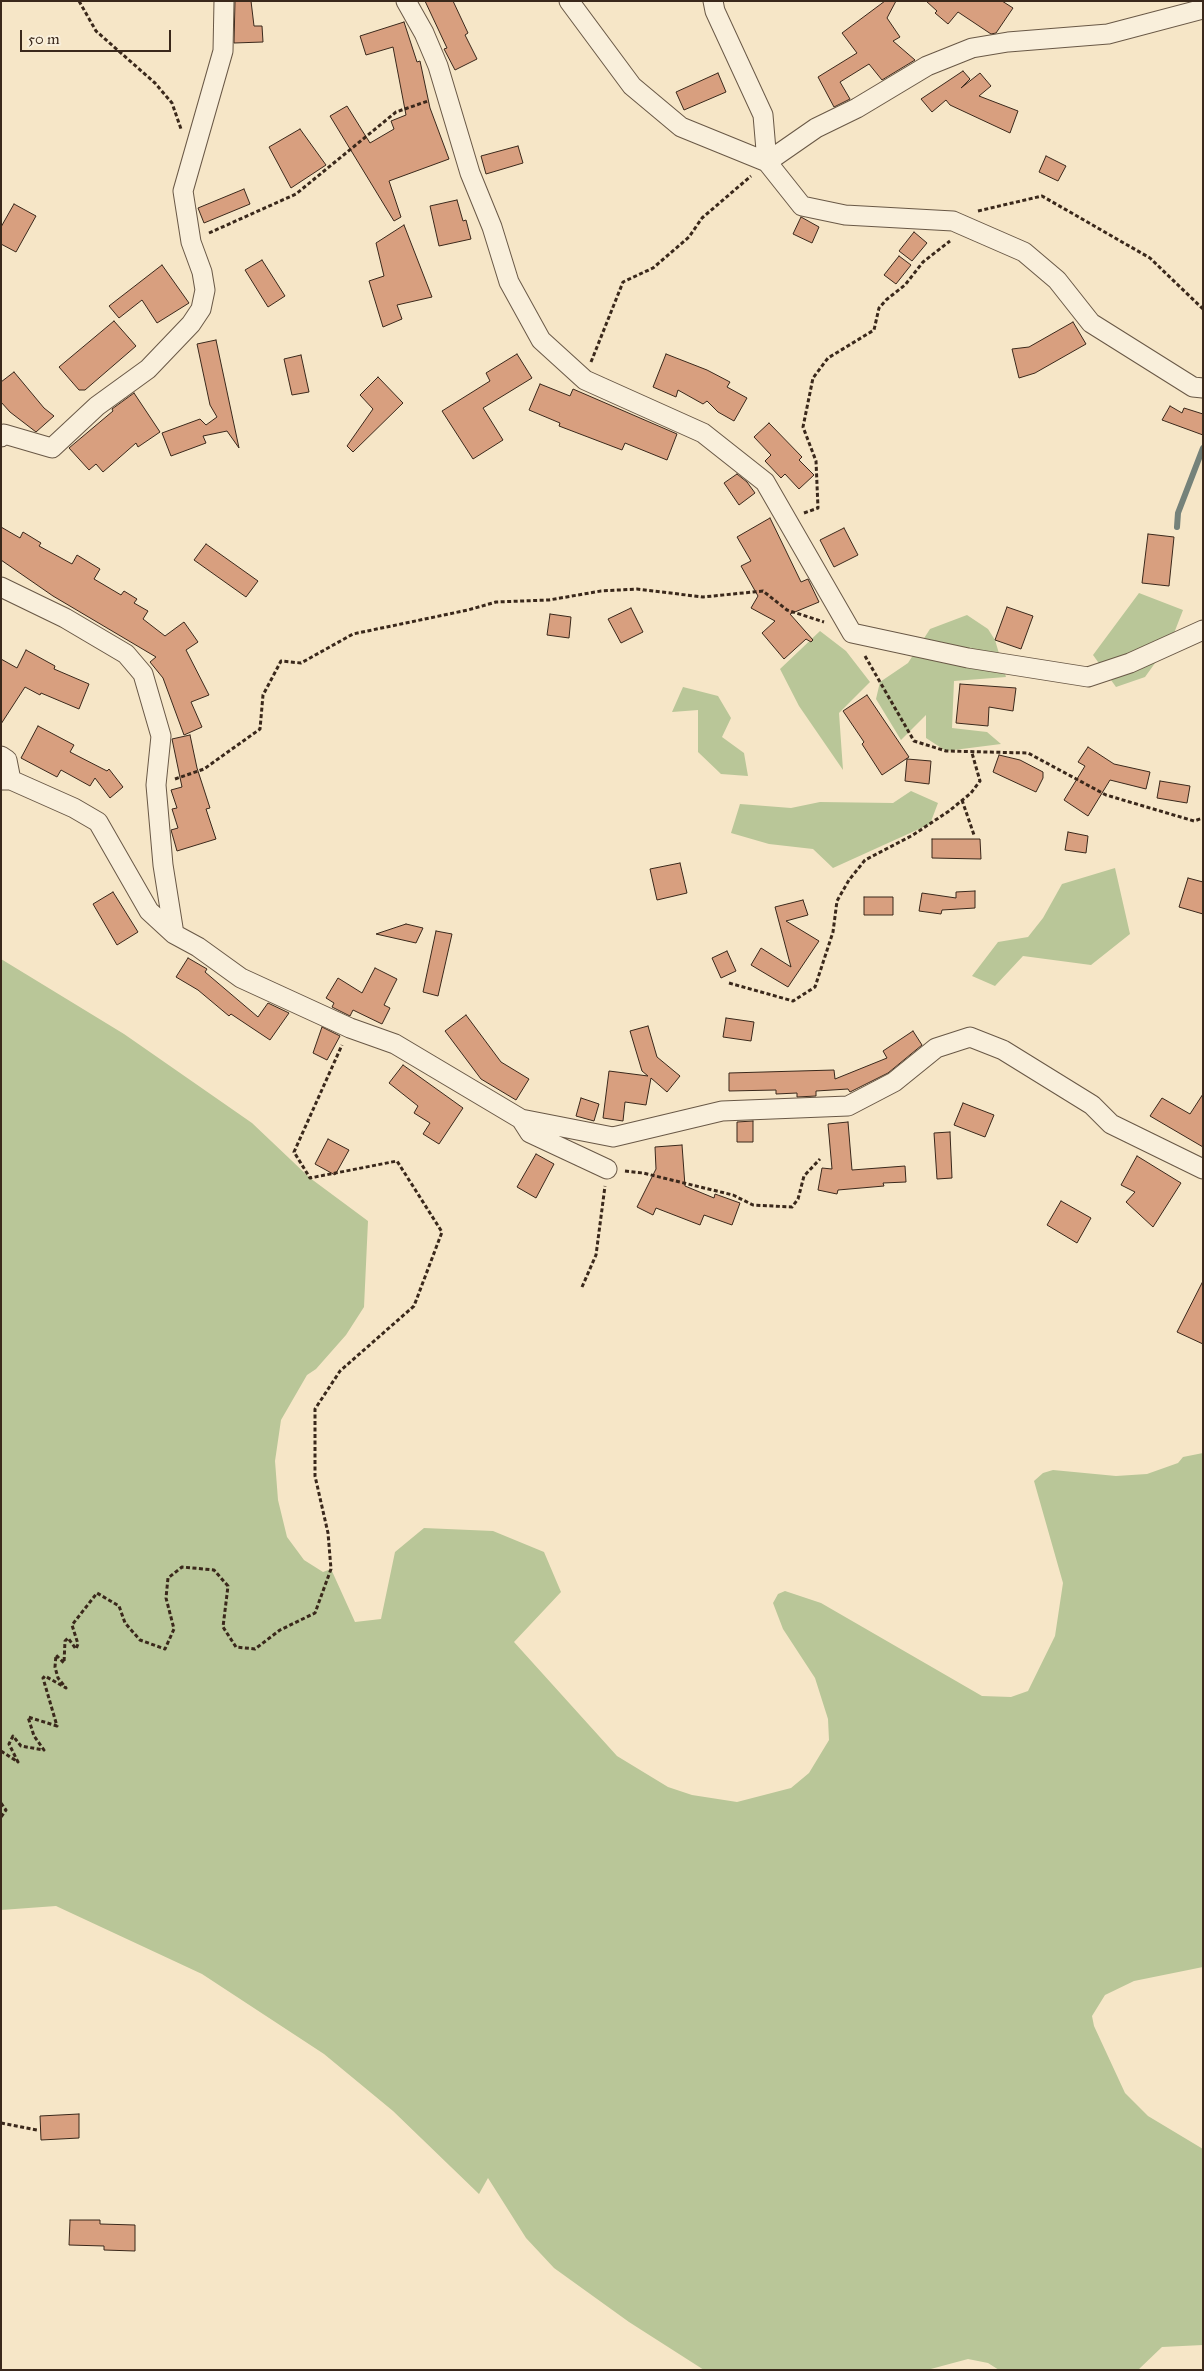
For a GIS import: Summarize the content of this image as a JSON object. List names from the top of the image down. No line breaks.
{"scale_bar":"50 m"}
